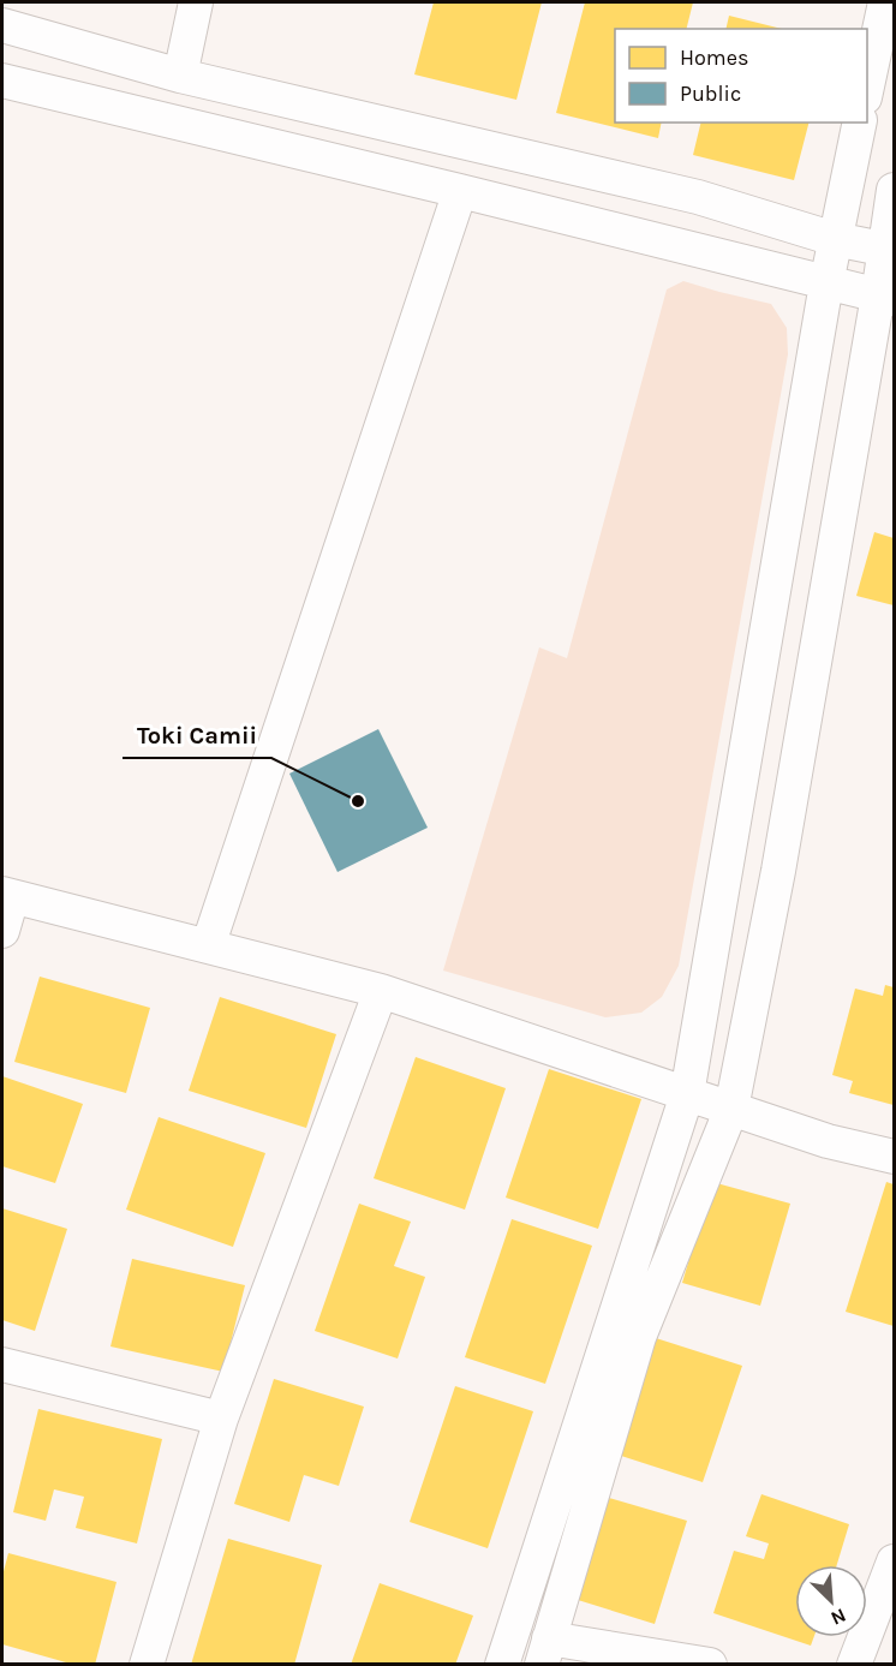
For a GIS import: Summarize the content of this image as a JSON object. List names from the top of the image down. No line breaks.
{"places":["Toki Camii"],"legend":["Homes","Public"],"north":"bottom right"}
